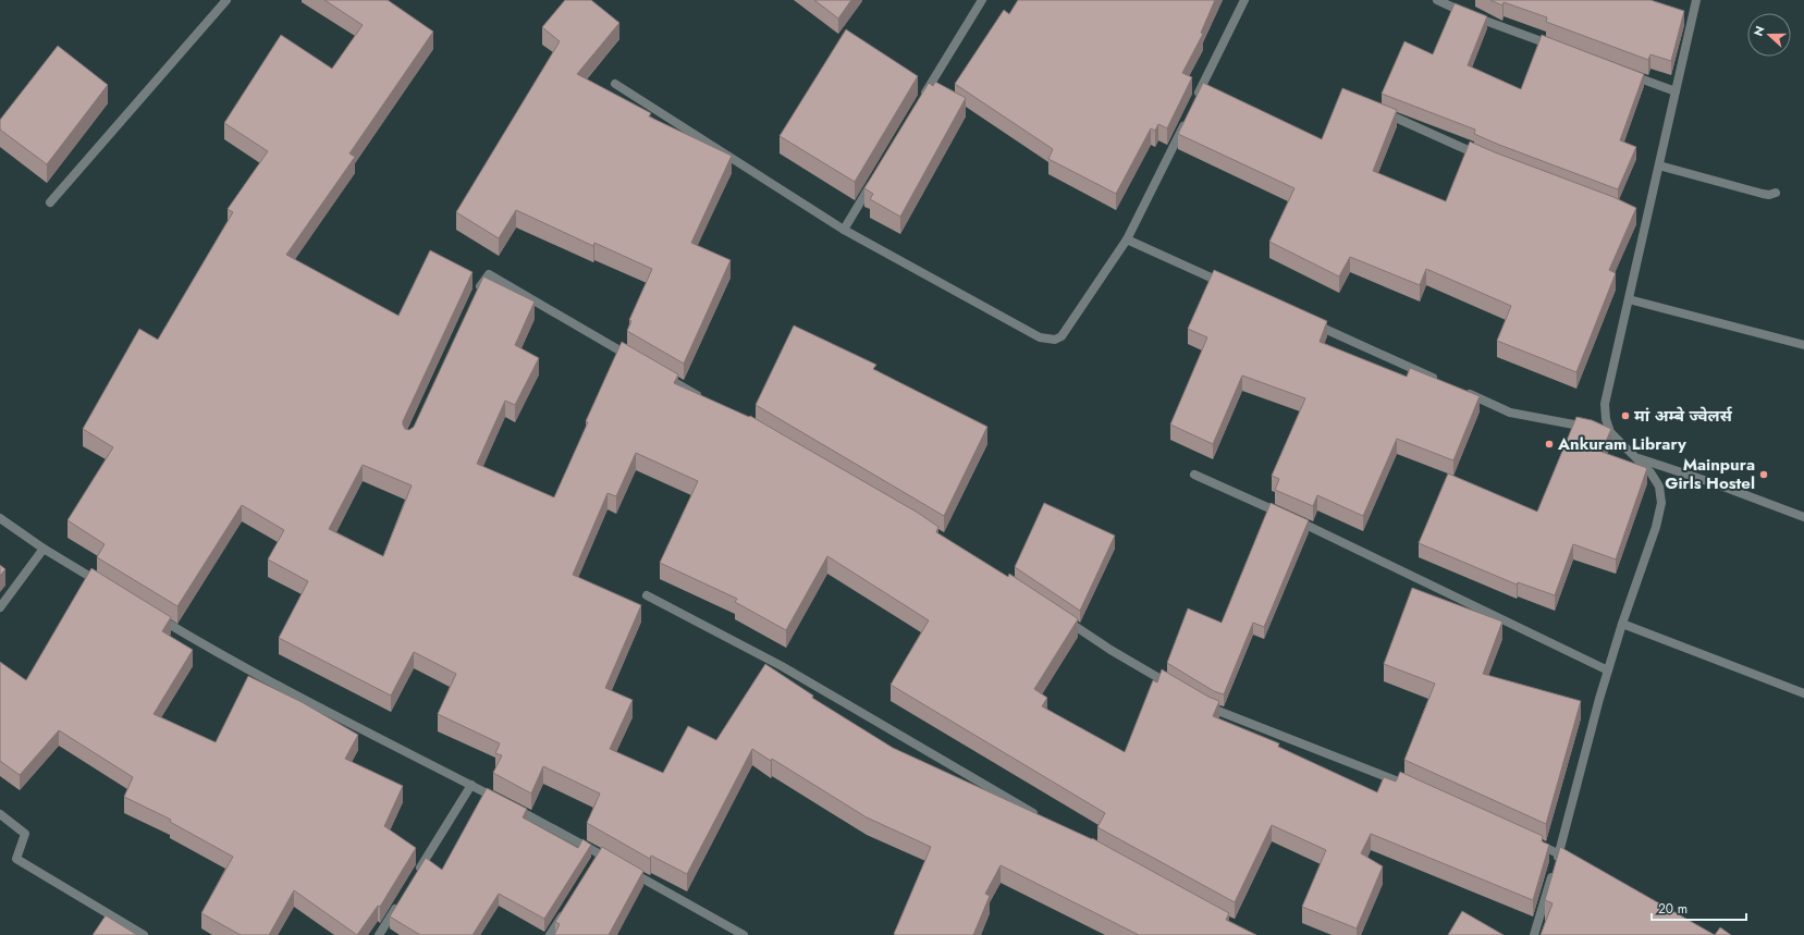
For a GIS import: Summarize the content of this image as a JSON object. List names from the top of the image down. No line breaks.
{"places":["मां अम्बे ज्वेलर्स","Ankuram Library","Mainpura Girls Hostel"],"scale_bar":"20 m","north":"left"}
